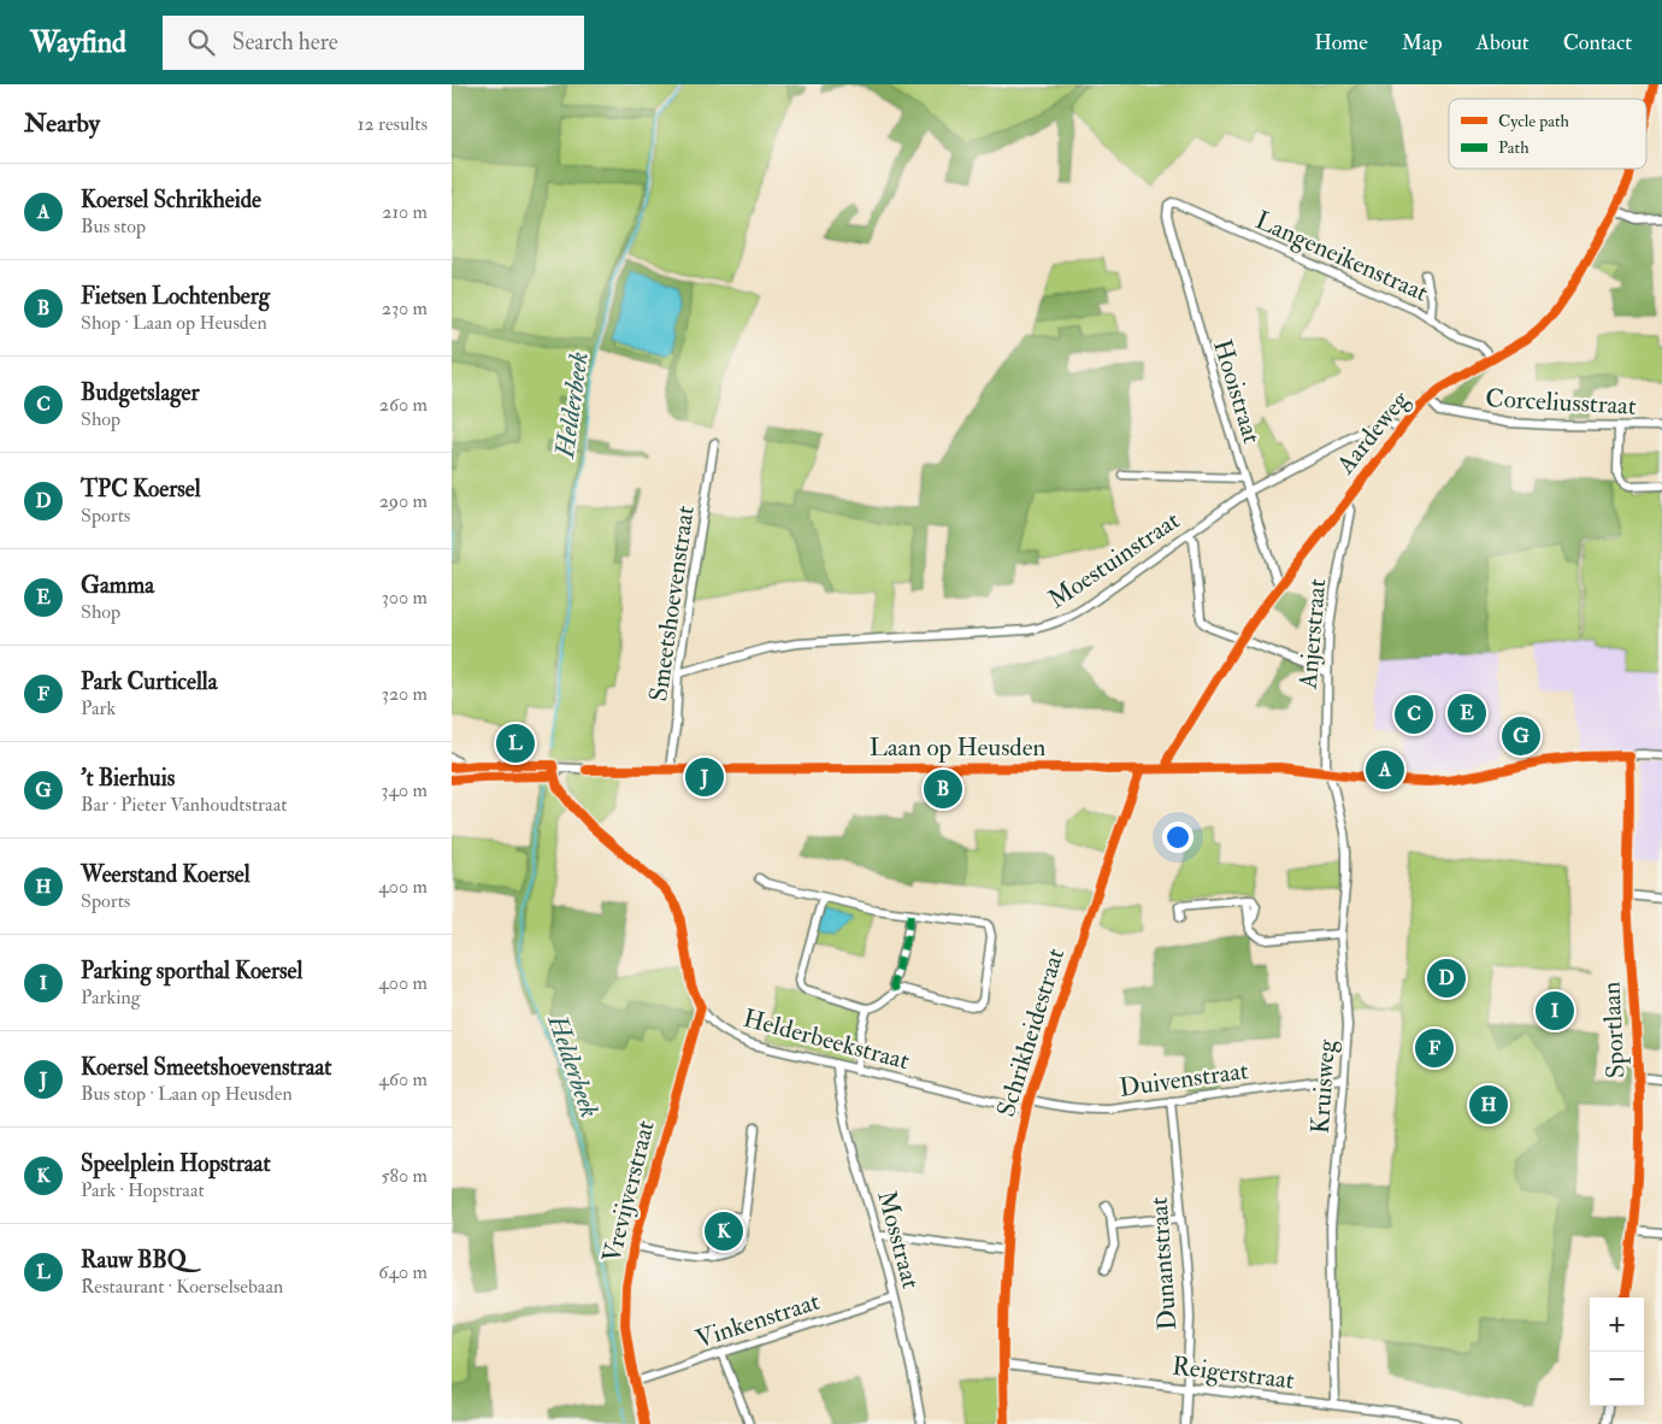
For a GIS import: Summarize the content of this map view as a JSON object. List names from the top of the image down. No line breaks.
{"streets":{"street":["Langeneikenstraat","Hooistraat","Corceliusstraat","Aardeweg","Moestuinstraat","Smeetshoevenstraat","Anjerstraat","Laan op Heusden","Sportlaan","Schrikheidestraat","Helderbeekstraat","Duivenstraat","Kruisweg","Vrevijverstraat","Mosstraat","Dunantstraat","Vinkenstraat","Reigerstraat"]},"crossings":[["Langeneikenstraat","Hooistraat"],["Langeneikenstraat","Aardeweg"],["Hooistraat","Aardeweg"],["Hooistraat","Moestuinstraat"],["Corceliusstraat","Aardeweg"],["Aardeweg","Moestuinstraat"],["Aardeweg","Anjerstraat"],["Aardeweg","Laan op Heusden"],["Moestuinstraat","Smeetshoevenstraat"],["Smeetshoevenstraat","Laan op Heusden"],["Anjerstraat","Laan op Heusden"],["Anjerstraat","Kruisweg"],["Laan op Heusden","Sportlaan"],["Laan op Heusden","Schrikheidestraat"],["Laan op Heusden","Helderbeekstraat"],["Laan op Heusden","Kruisweg"],["Schrikheidestraat","Helderbeekstraat"],["Schrikheidestraat","Duivenstraat"],["Schrikheidestraat","Reigerstraat"],["Helderbeekstraat","Vrevijverstraat"],["Helderbeekstraat","Mosstraat"],["Duivenstraat","Kruisweg"],["Duivenstraat","Dunantstraat"],["Kruisweg","Reigerstraat"],["Vrevijverstraat","Vinkenstraat"],["Mosstraat","Vinkenstraat"],["Dunantstraat","Reigerstraat"]],"water":["Helderbeek"],"legend":["Cycle path","Path"],"page":{"header":"Wayfind","search":"Search here","nav":["Home","Map","About","Contact"],"heading":["Nearby","12 results"],"list":[{"mark":"A","name":"Koersel Schrikheide","note":"Bus stop","value":"210 m"},{"mark":"B","name":"Fietsen Lochtenberg","note":"Shop · Laan op Heusden","value":"230 m"},{"mark":"C","name":"Budgetslager","note":"Shop","value":"260 m"},{"mark":"D","name":"TPC Koersel","note":"Sports","value":"290 m"},{"mark":"E","name":"Gamma","note":"Shop","value":"300 m"},{"mark":"F","name":"Park Curticella","note":"Park","value":"320 m"},{"mark":"G","name":"'t Bierhuis","note":"Bar · Pieter Vanhoudtstraat","value":"340 m"},{"mark":"H","name":"Weerstand Koersel","note":"Sports","value":"400 m"},{"mark":"I","name":"Parking sporthal Koersel","note":"Parking","value":"400 m"},{"mark":"J","name":"Koersel Smeetshoevenstraat","note":"Bus stop · Laan op Heusden","value":"460 m"},{"mark":"K","name":"Speelplein Hopstraat","note":"Park · Hopstraat","value":"580 m"},{"mark":"L","name":"Rauw BBQ","note":"Restaurant · Koerselsebaan","value":"640 m"}],"pins":["E","C","G","L","A","J","B","D","I","F","H","K"],"map_buttons":["+","−"]}}
